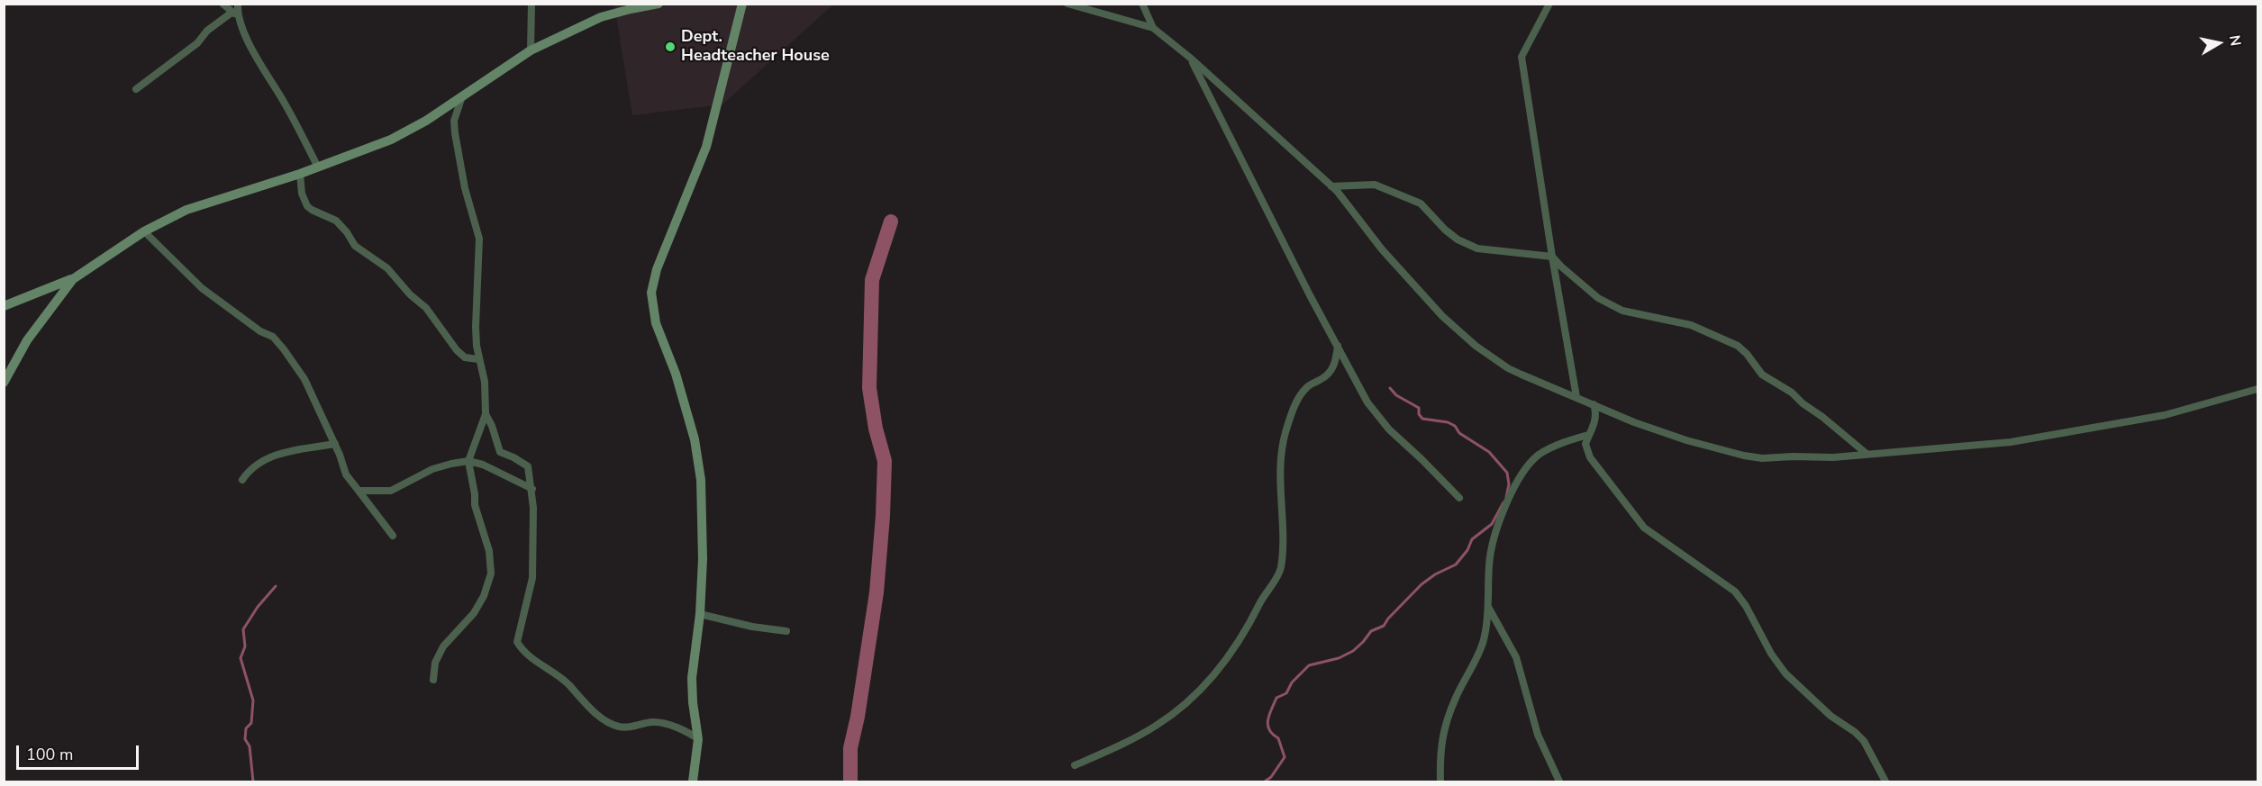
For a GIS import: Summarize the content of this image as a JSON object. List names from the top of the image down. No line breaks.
{"places":["Dept. Headteacher House"],"scale_bar":"100 m","north":"right"}
